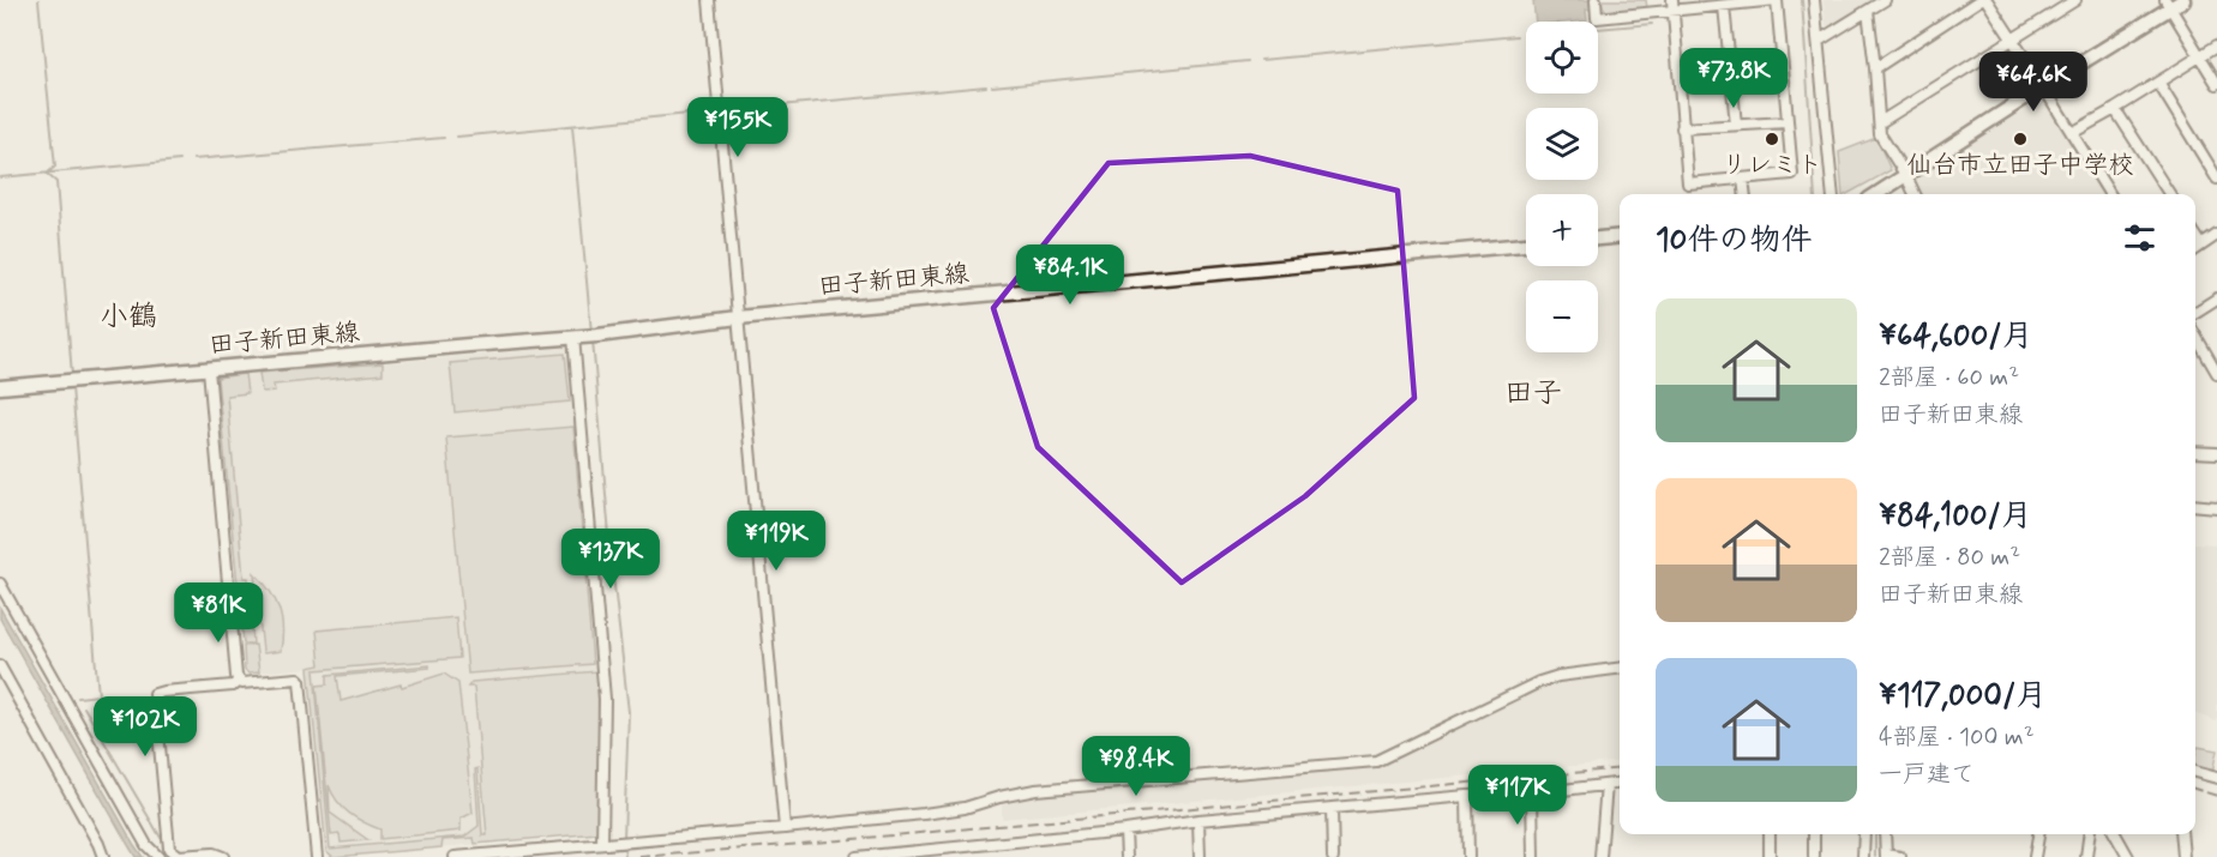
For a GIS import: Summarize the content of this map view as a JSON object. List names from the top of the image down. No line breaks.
{"streets":{"street":["田子新田東線"]},"districts":["小鶴","田子"],"places":["リレミト","仙台市立田子中学校"],"page":{"map_buttons":["+","−"],"price":["¥73.8K","¥64.6K","¥155K","¥84.1K","¥119K","¥137K","¥81K","¥102K","¥98.4K","¥117K"],"heading":"10件の物件","list":[{"name":"¥64,600/月","note":"2部屋 · 60 m² · 田子新田東線"},{"name":"¥84,100/月","note":"2部屋 · 80 m² · 田子新田東線"},{"name":"¥117,000/月","note":"4部屋 · 100 m² · 一戸建て"}]}}
